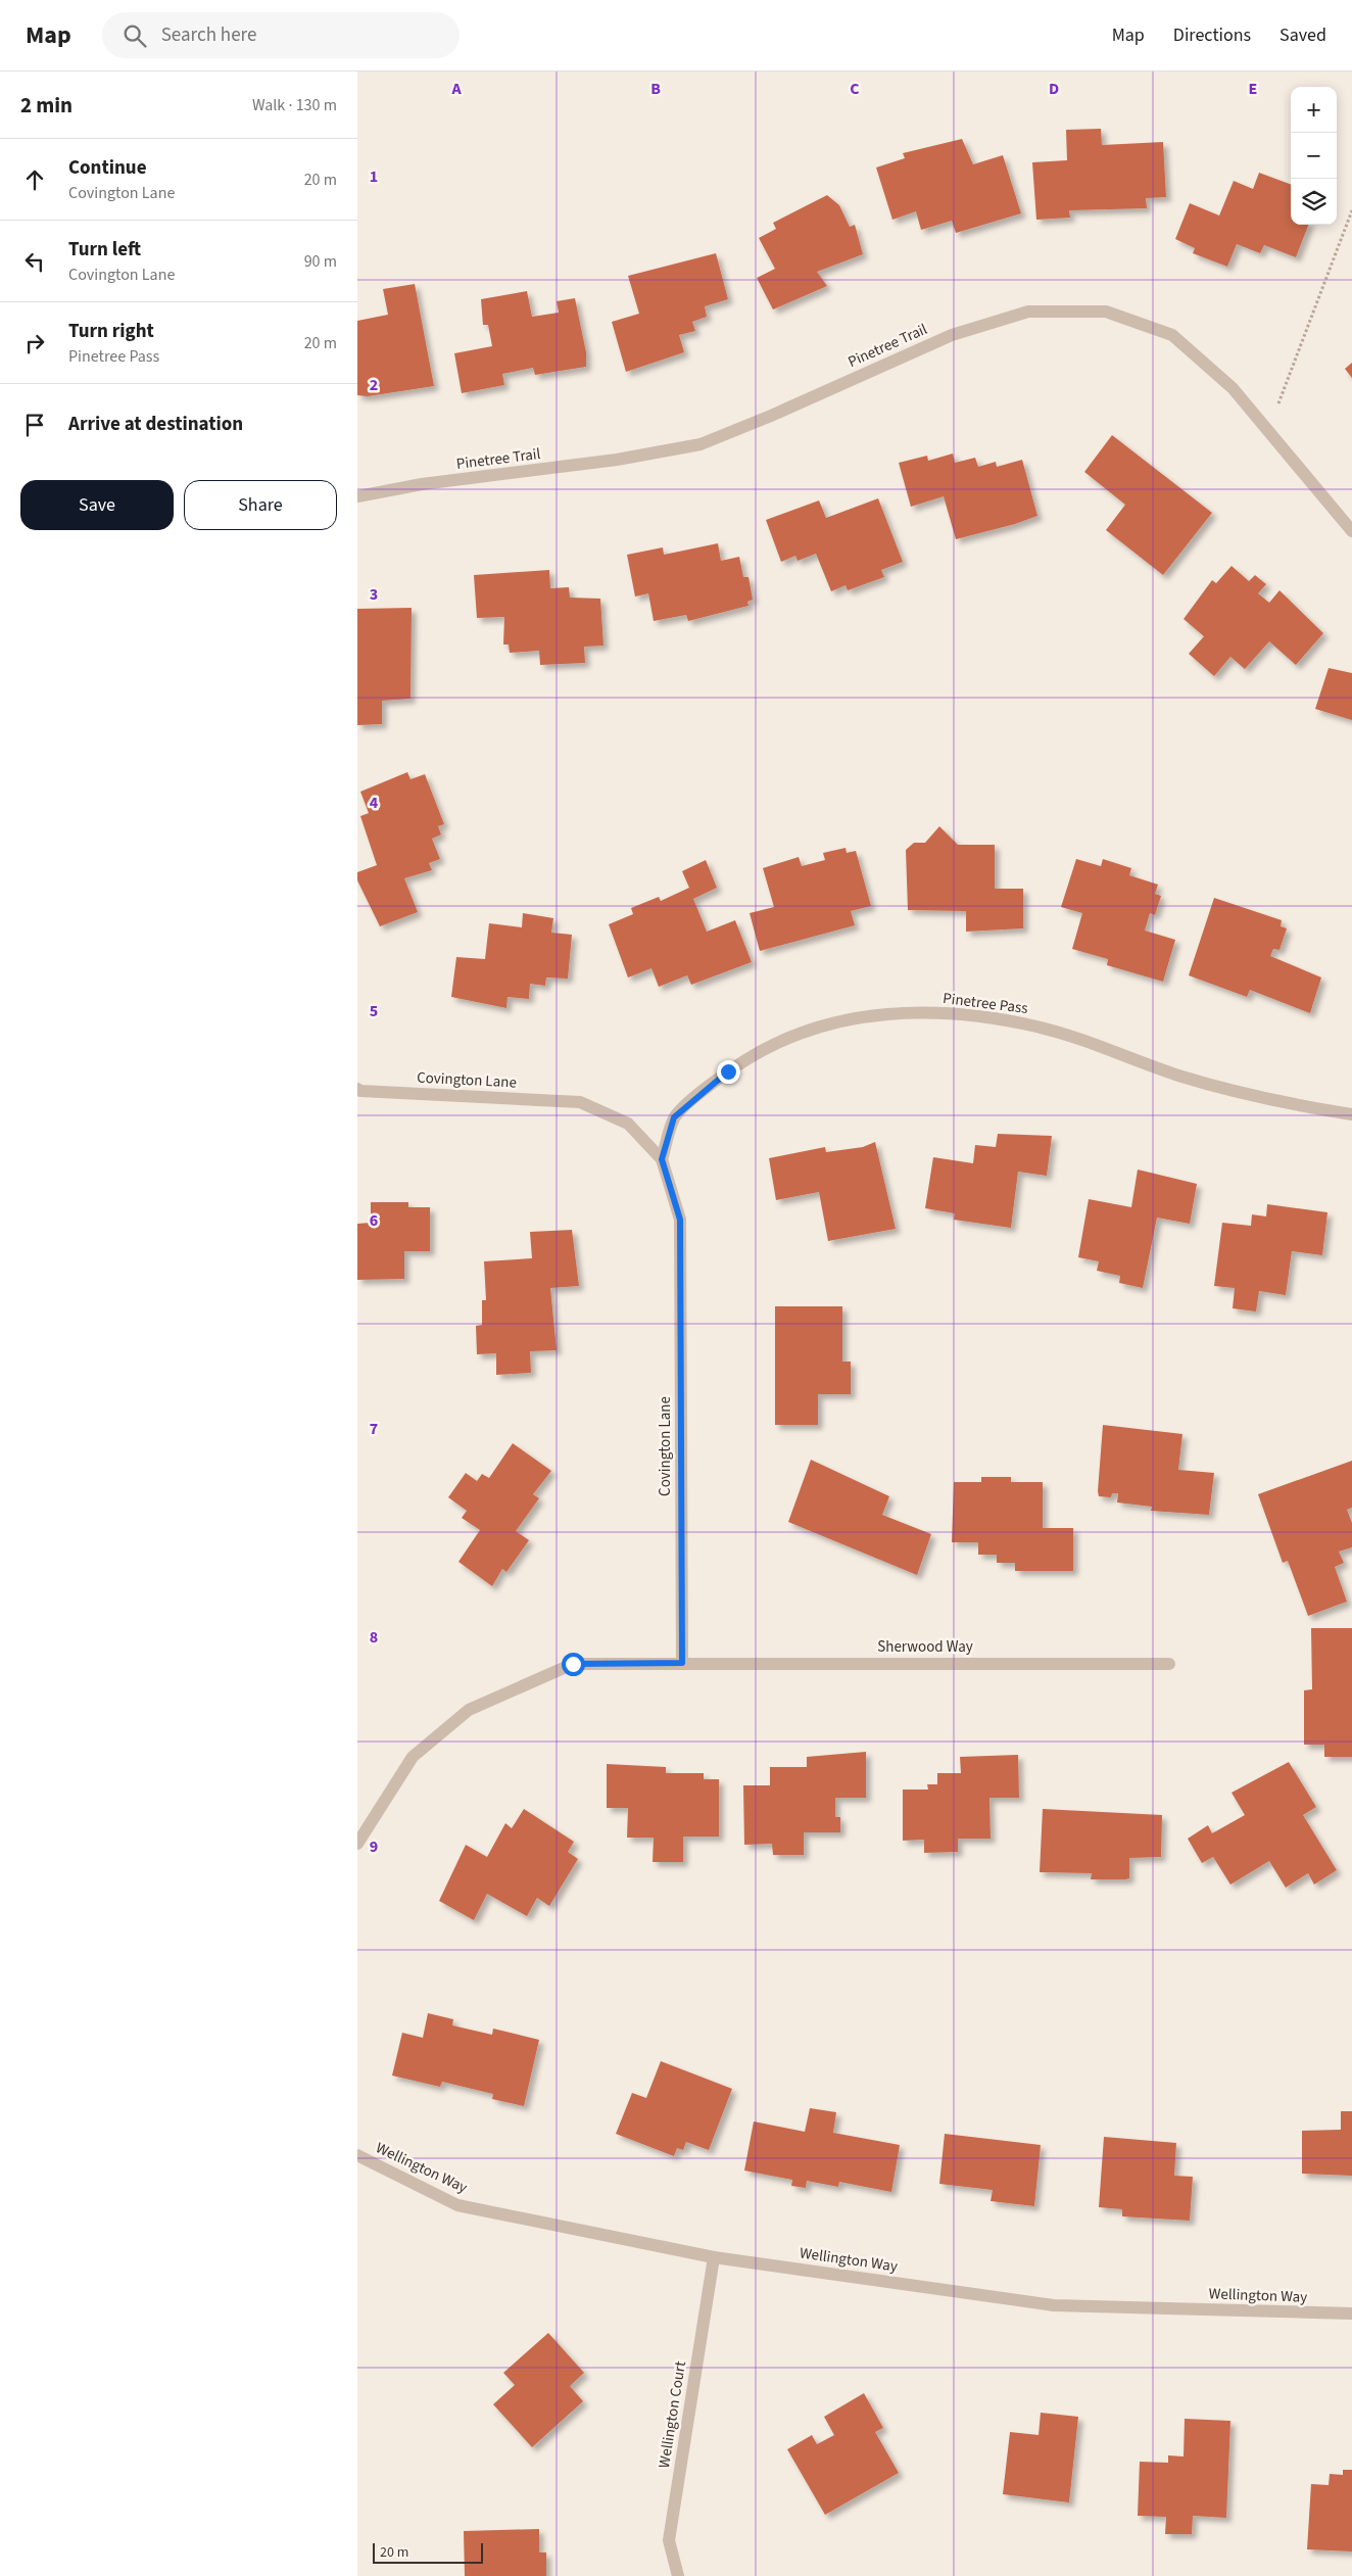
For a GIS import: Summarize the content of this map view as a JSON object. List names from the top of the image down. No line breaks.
{"streets":{"street":["Pinetree Trail","Pinetree Pass","Covington Lane","Sherwood Way","Wellington Way","Wellington Court"]},"crossings":[["Pinetree Pass","Covington Lane"],["Covington Lane","Sherwood Way"],["Wellington Way","Wellington Court"]],"scale_bar":"20 m","page":{"header":"Map","search":"Search here","nav":["Map","Directions","Saved"],"heading":["2 min","Walk · 130 m"],"map_buttons":["+","−"],"list":[["Continue","Covington Lane","20 m"],["Turn left","Covington Lane","90 m"],["Turn right","Pinetree Pass","20 m"],"Arrive at destination"],"buttons":["Save","Share"],"scale":"20 m"},"grid":{"columns":["A","B","C","D","E"],"rows":["1","2","3","4","5","6","7","8","9"]}}
